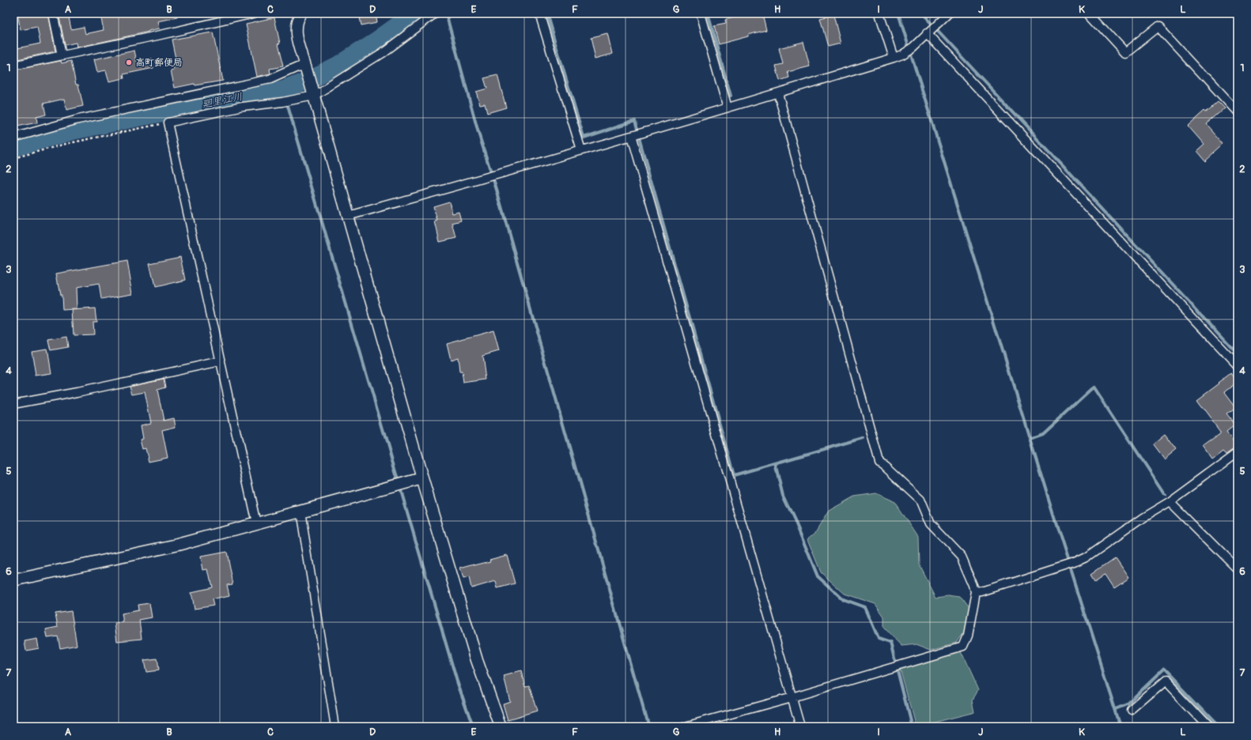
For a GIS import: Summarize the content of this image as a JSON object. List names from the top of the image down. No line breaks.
{"water":["廻里江川"],"places":["高町郵便局"],"grid":{"columns":["A","B","C","D","E","F","G","H","I","J","K","L"],"rows":["1","2","3","4","5","6","7"]}}
